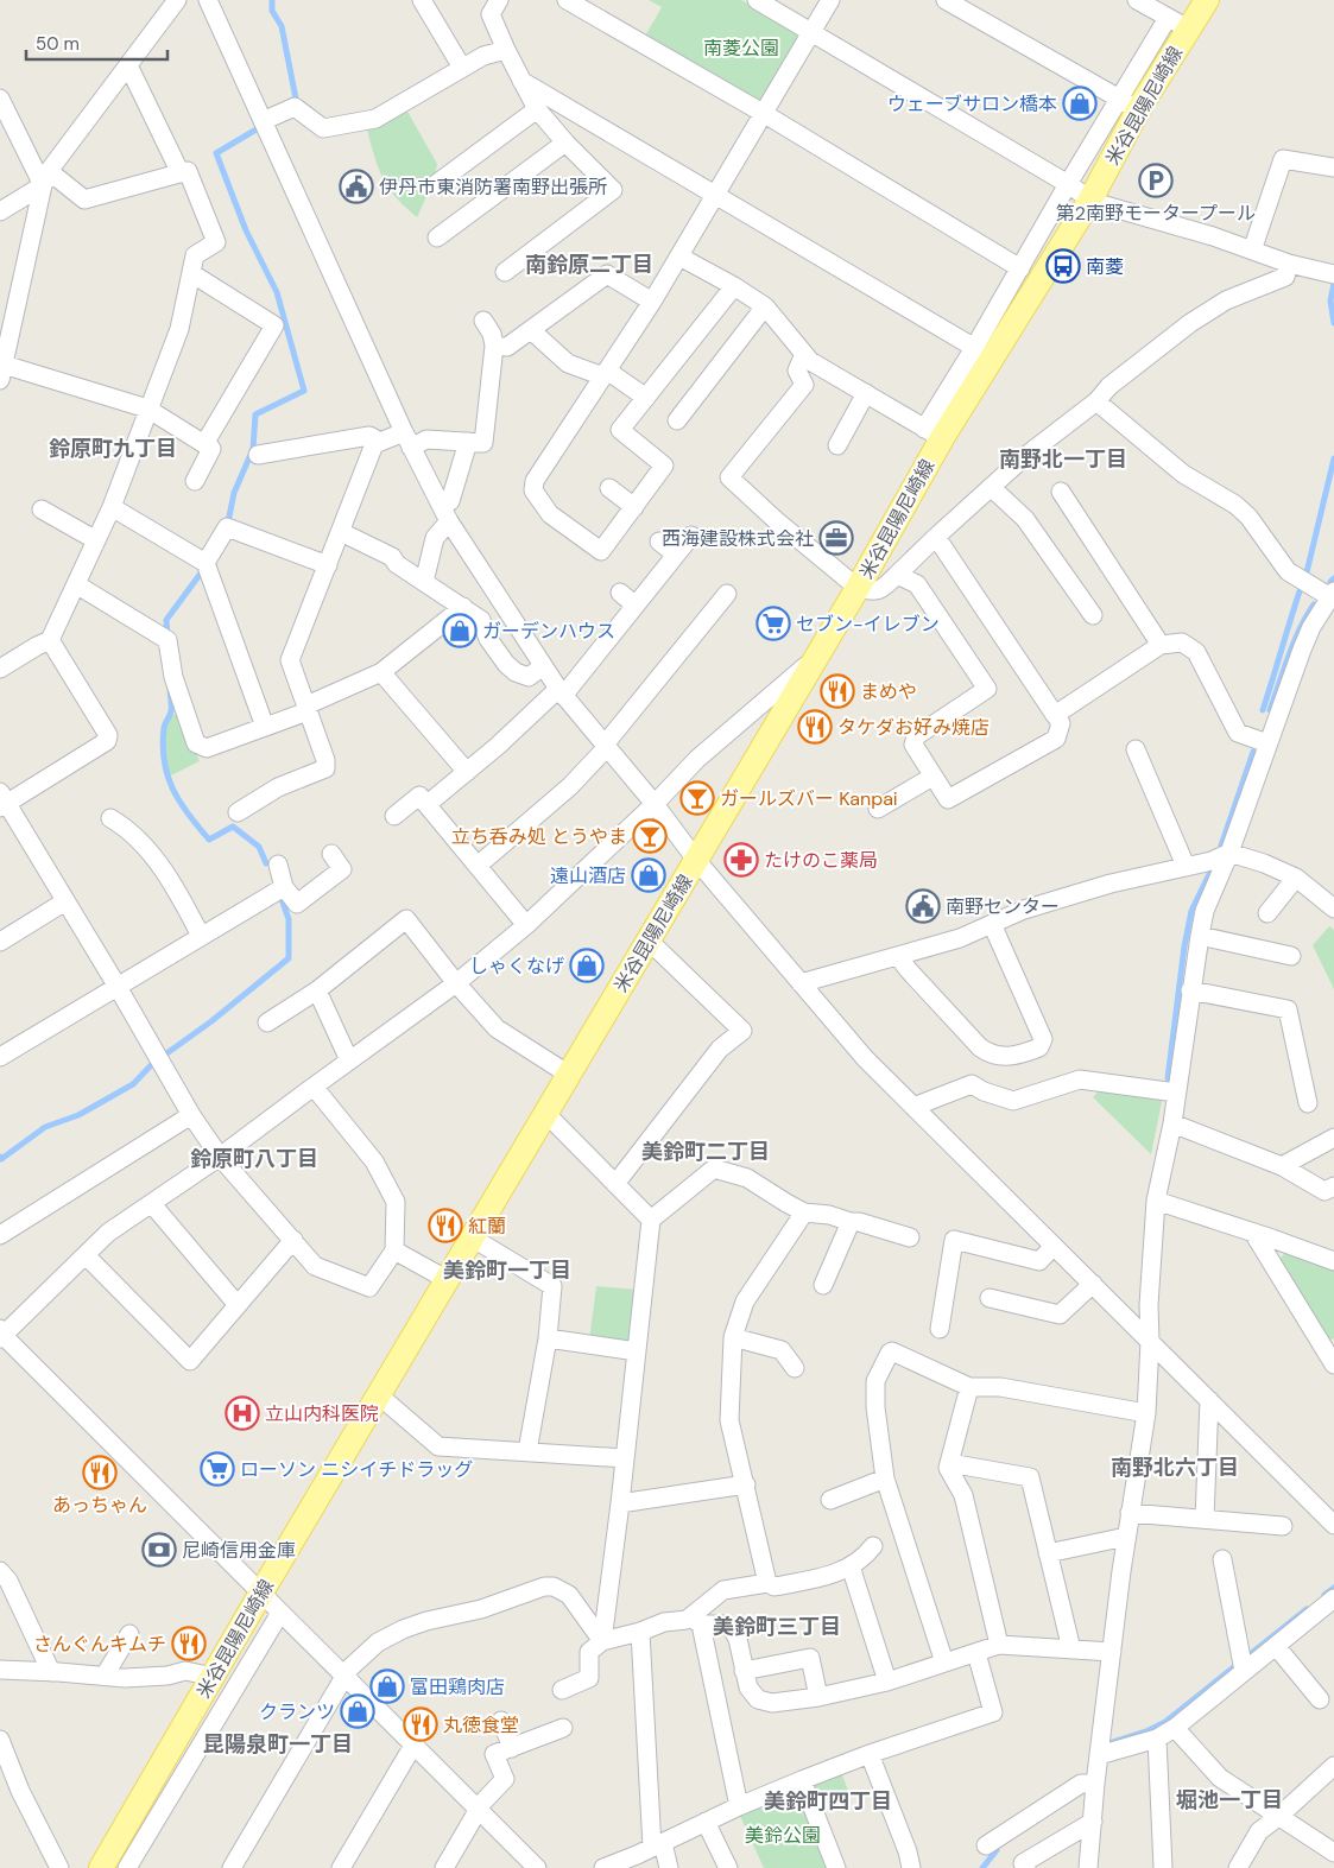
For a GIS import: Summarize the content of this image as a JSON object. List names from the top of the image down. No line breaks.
{"streets":{"main road":["米谷昆陽尼崎線"]},"districts":["南鈴原二丁目","鈴原町九丁目","南野北一丁目","美鈴町二丁目","鈴原町八丁目","美鈴町一丁目","南野北六丁目","美鈴町三丁目","昆陽泉町一丁目","堀池一丁目","美鈴町四丁目"],"parks":["南菱公園","美鈴公園"],"places":{"shop":["ウェーブサロン橋本","ガーデンハウス","遠山酒店","しゃくなげ","富田鶏肉店","クランツ"],"parking":["第2南野モータープール"],"public building":["伊丹市東消防署南野出張所","南野センター"],"bus stop":["南菱"],"office":["西海建設株式会社"],"supermarket":["セブン-イレブン","ローソン ニシイチドラッグ"],"restaurant":["まめや","タケダお好み焼店","紅蘭","あっちゃん","さんぐんキムチ","丸徳食堂"],"bar":["ガールズバー Kanpai","立ち呑み処 とうやま"],"pharmacy":["たけのこ薬局"],"hospital":["立山内科医院"],"bank":["尼崎信用金庫"]},"scale_bar":"50 m"}
